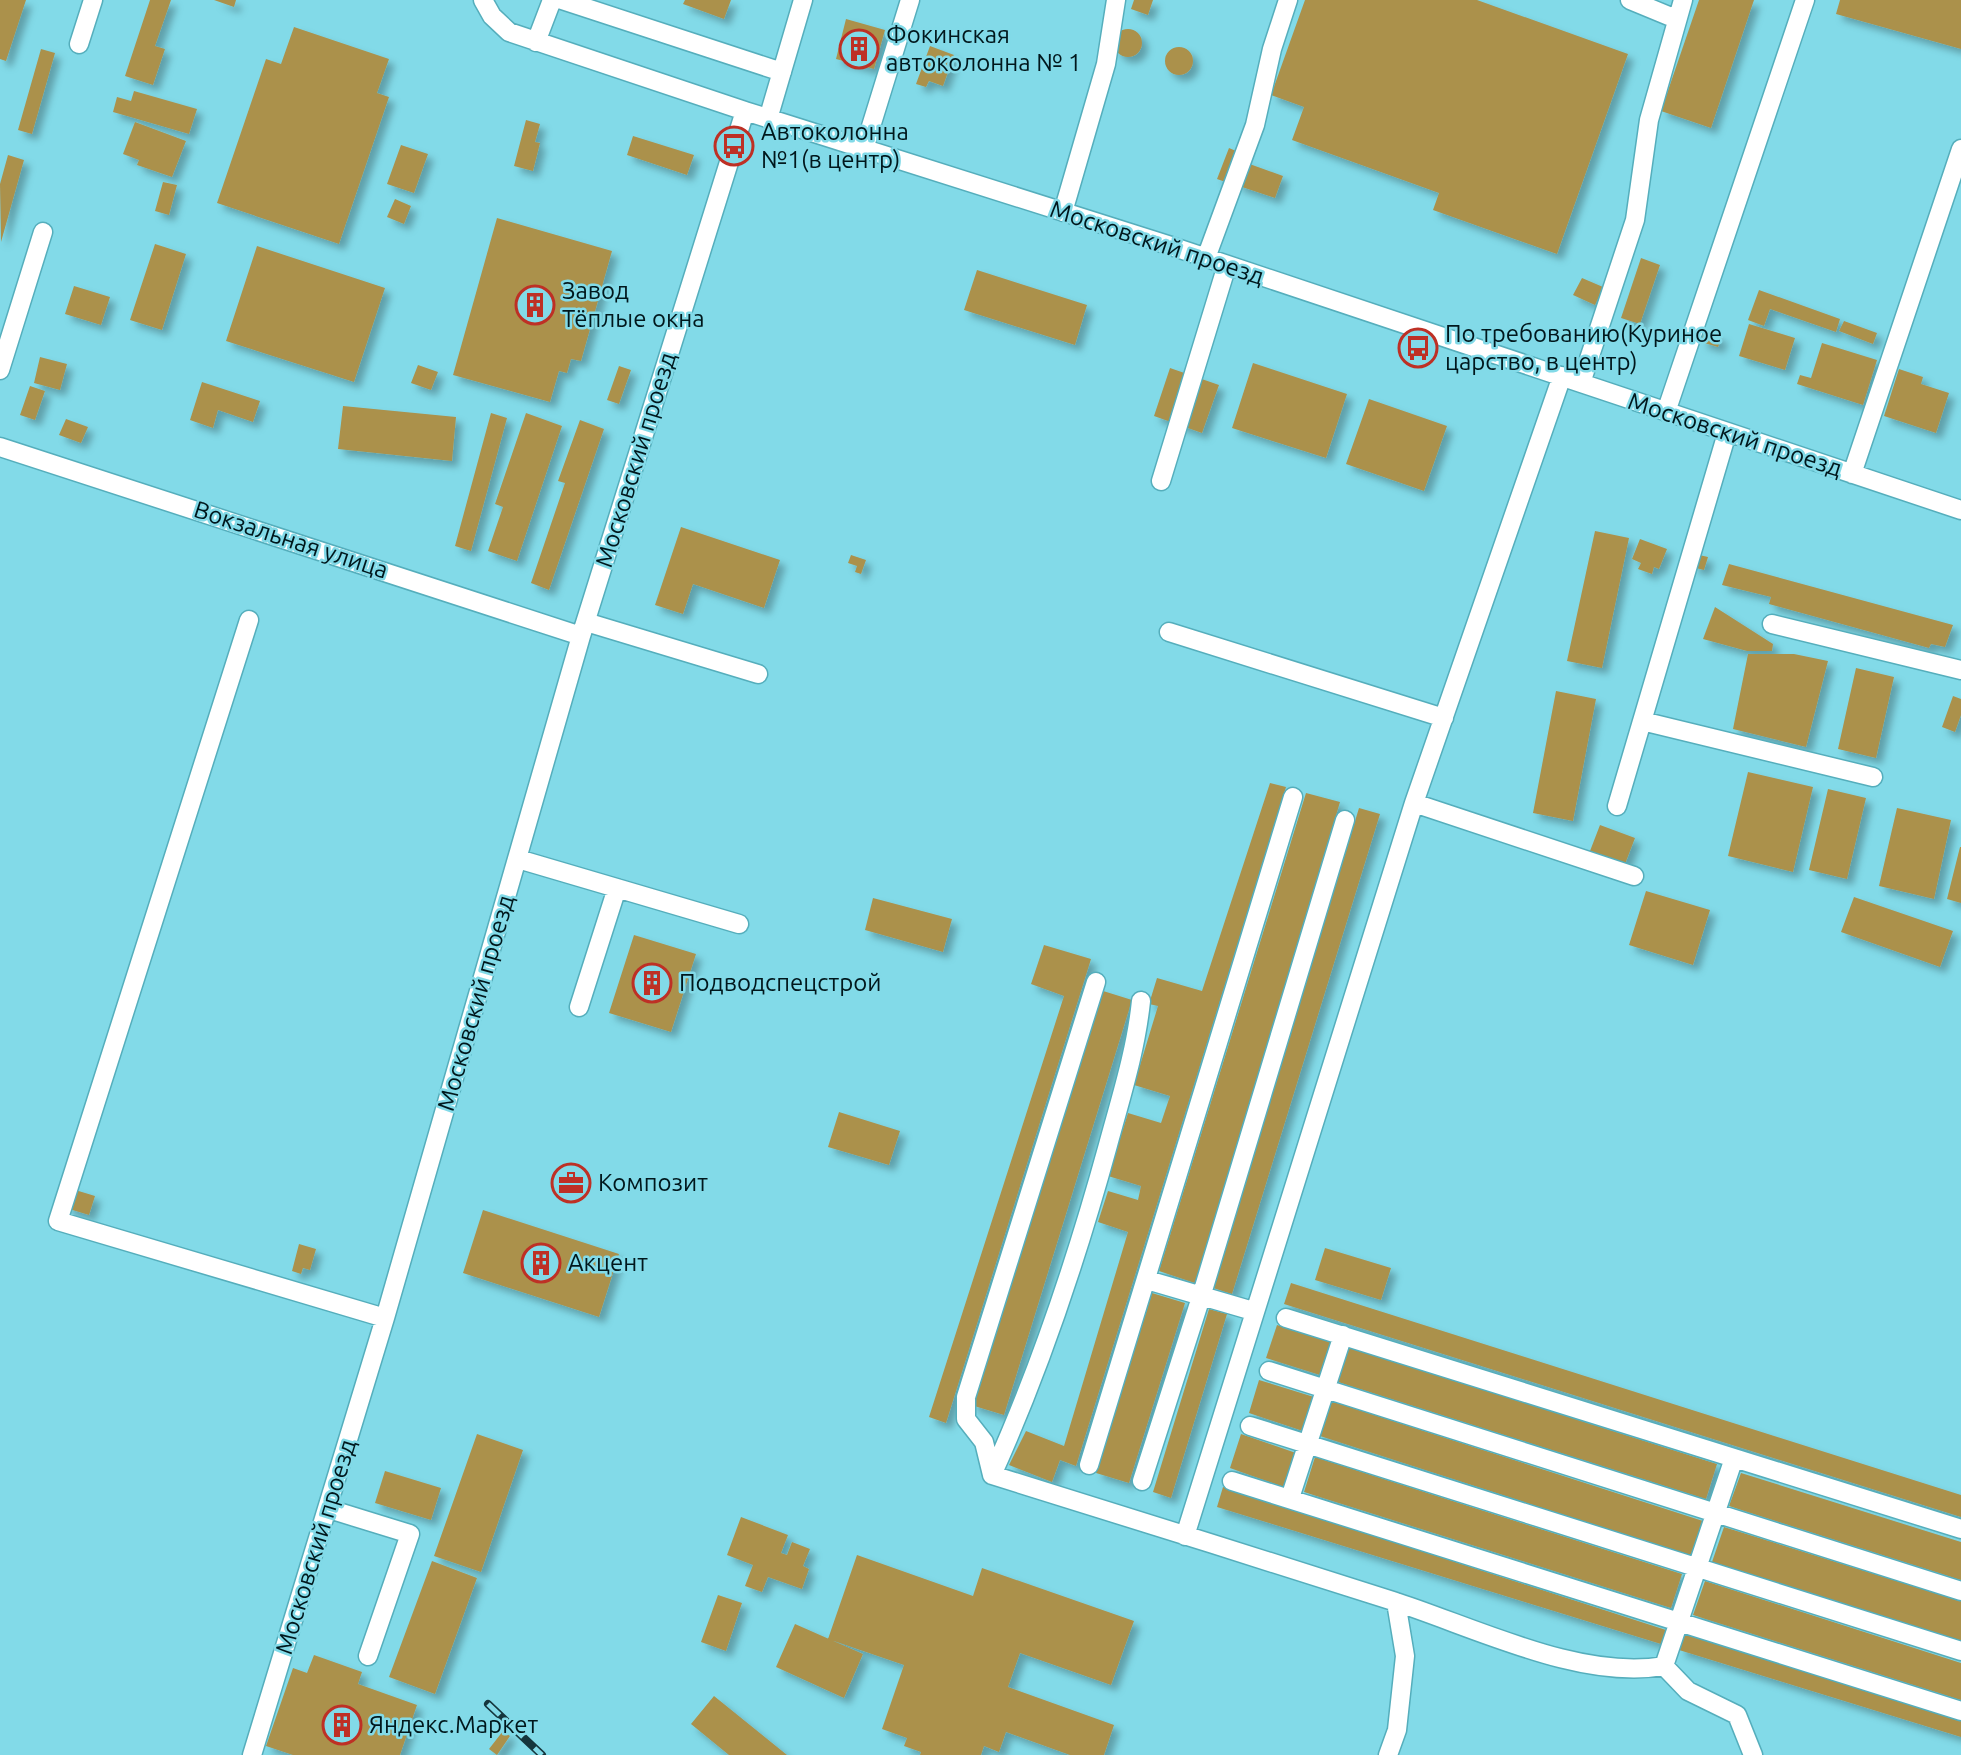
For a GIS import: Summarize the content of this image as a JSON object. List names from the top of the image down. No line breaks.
{"streets":{"street":["Московский проезд","Вокзальная улица"]},"crossings":[["Московский проезд","Вокзальная улица"]],"places":{"building":["Фокинская автоколонна № 1","Завод Тёплые окна","Подводспецстрой","Акцент","Яндекс.Маркет"],"bus stop":["Автоколонна №1(в центр)","По требованию(Куриное царство, в центр)"],"office":["Композит"]}}
